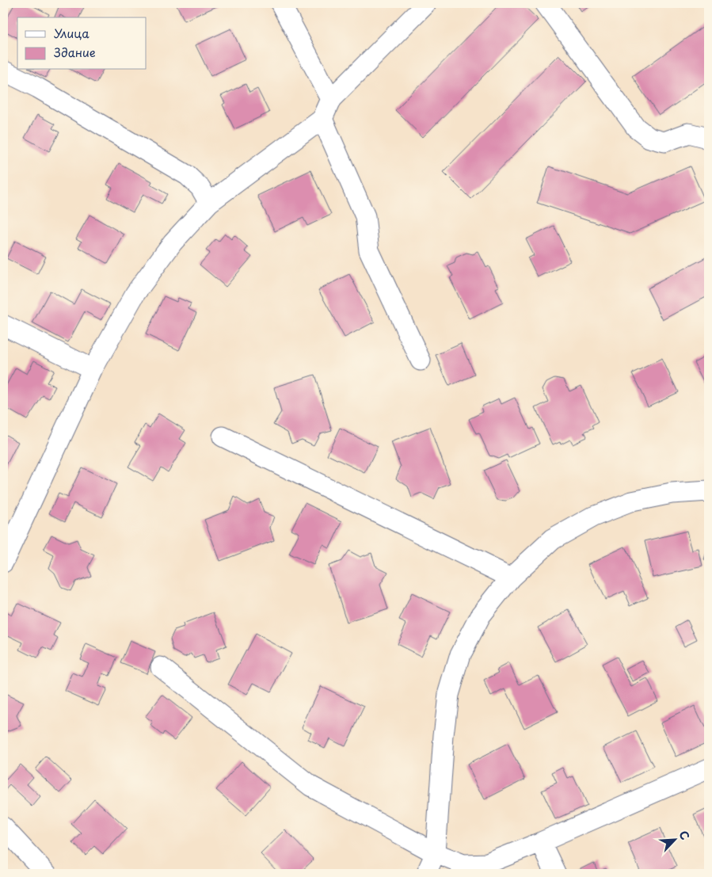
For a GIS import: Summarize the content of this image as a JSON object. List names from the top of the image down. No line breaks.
{"legend":["Улица","Здание"],"north":"top right"}
